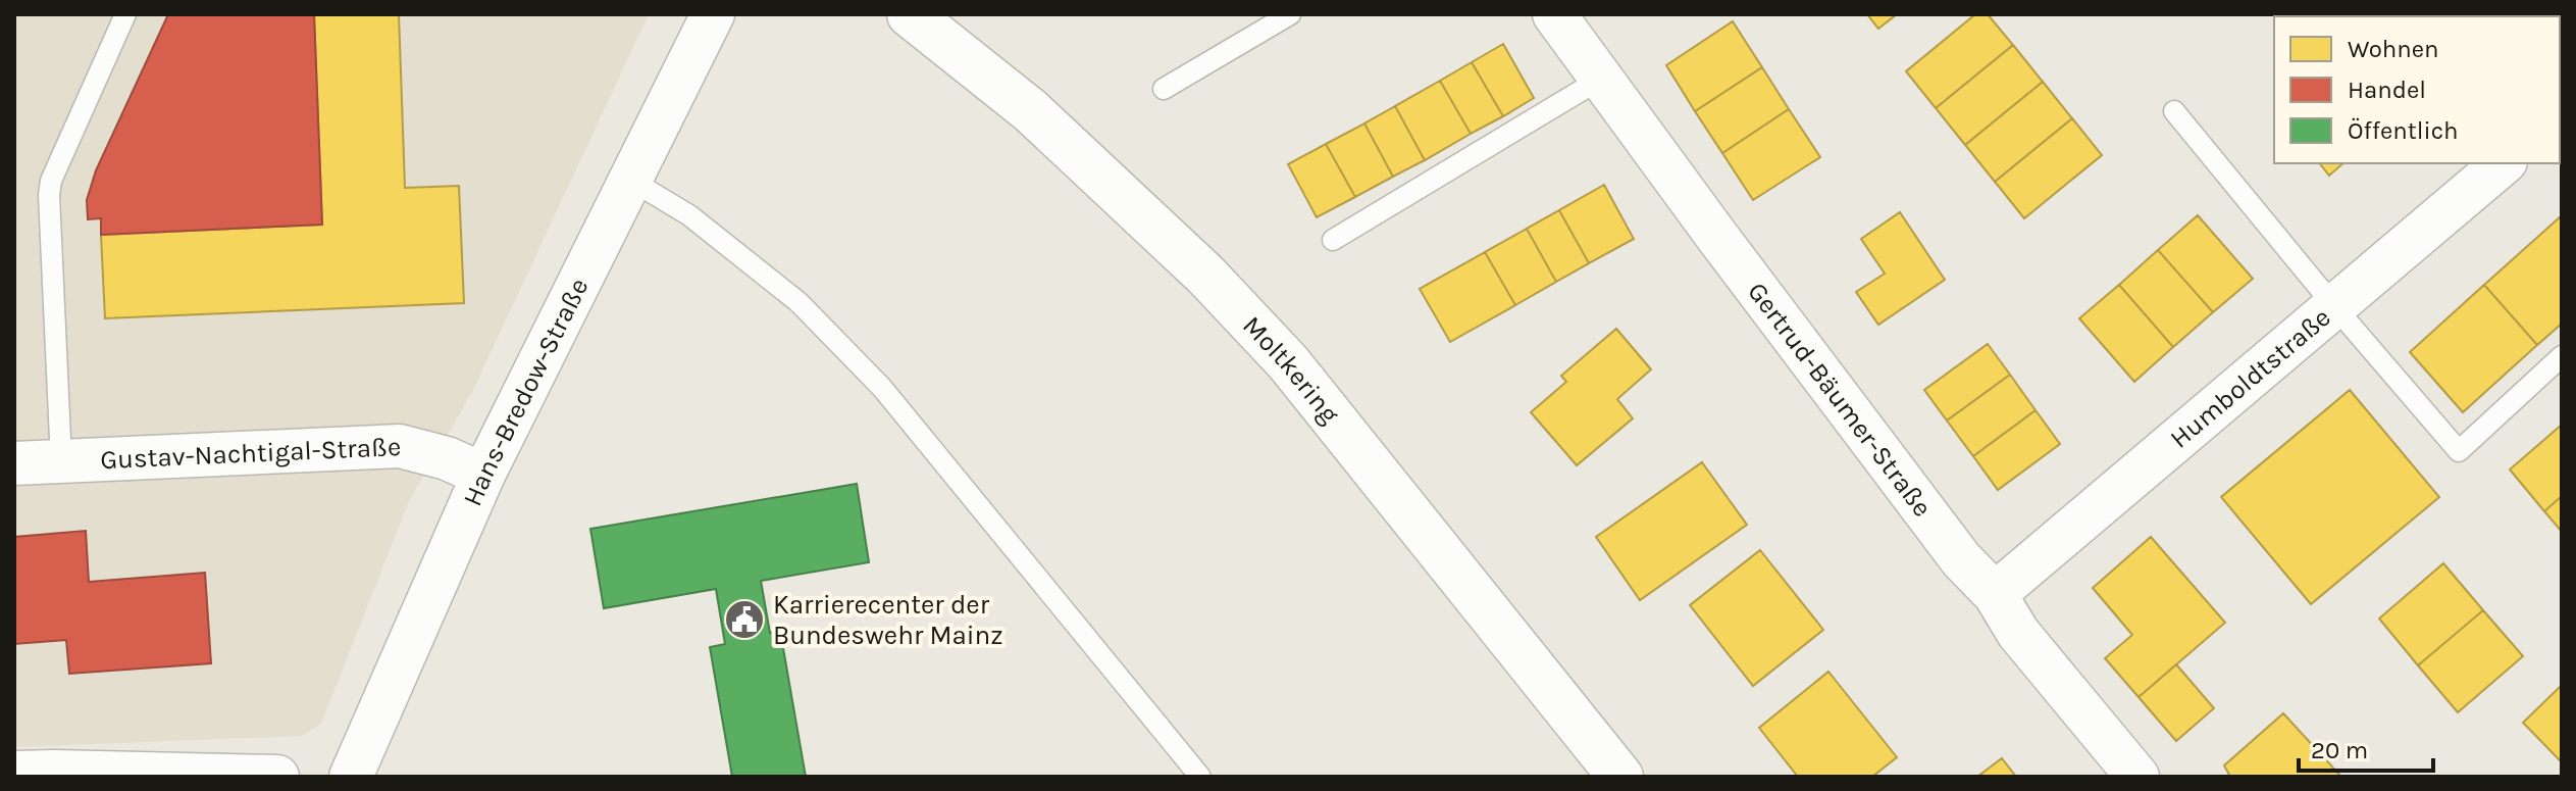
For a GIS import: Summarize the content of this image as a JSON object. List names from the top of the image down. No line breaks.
{"streets":{"street":["Moltkering","Humboldtstraße","Hans-Bredow-Straße","Gertrud-Bäumer-Straße","Gustav-Nachtigal-Straße"]},"crossings":[["Humboldtstraße","Gertrud-Bäumer-Straße"],["Hans-Bredow-Straße","Gustav-Nachtigal-Straße"]],"places":{"public building":["Karrierecenter der Bundeswehr Mainz"]},"legend":["Wohnen","Handel","Öffentlich"],"scale_bar":"20 m"}
